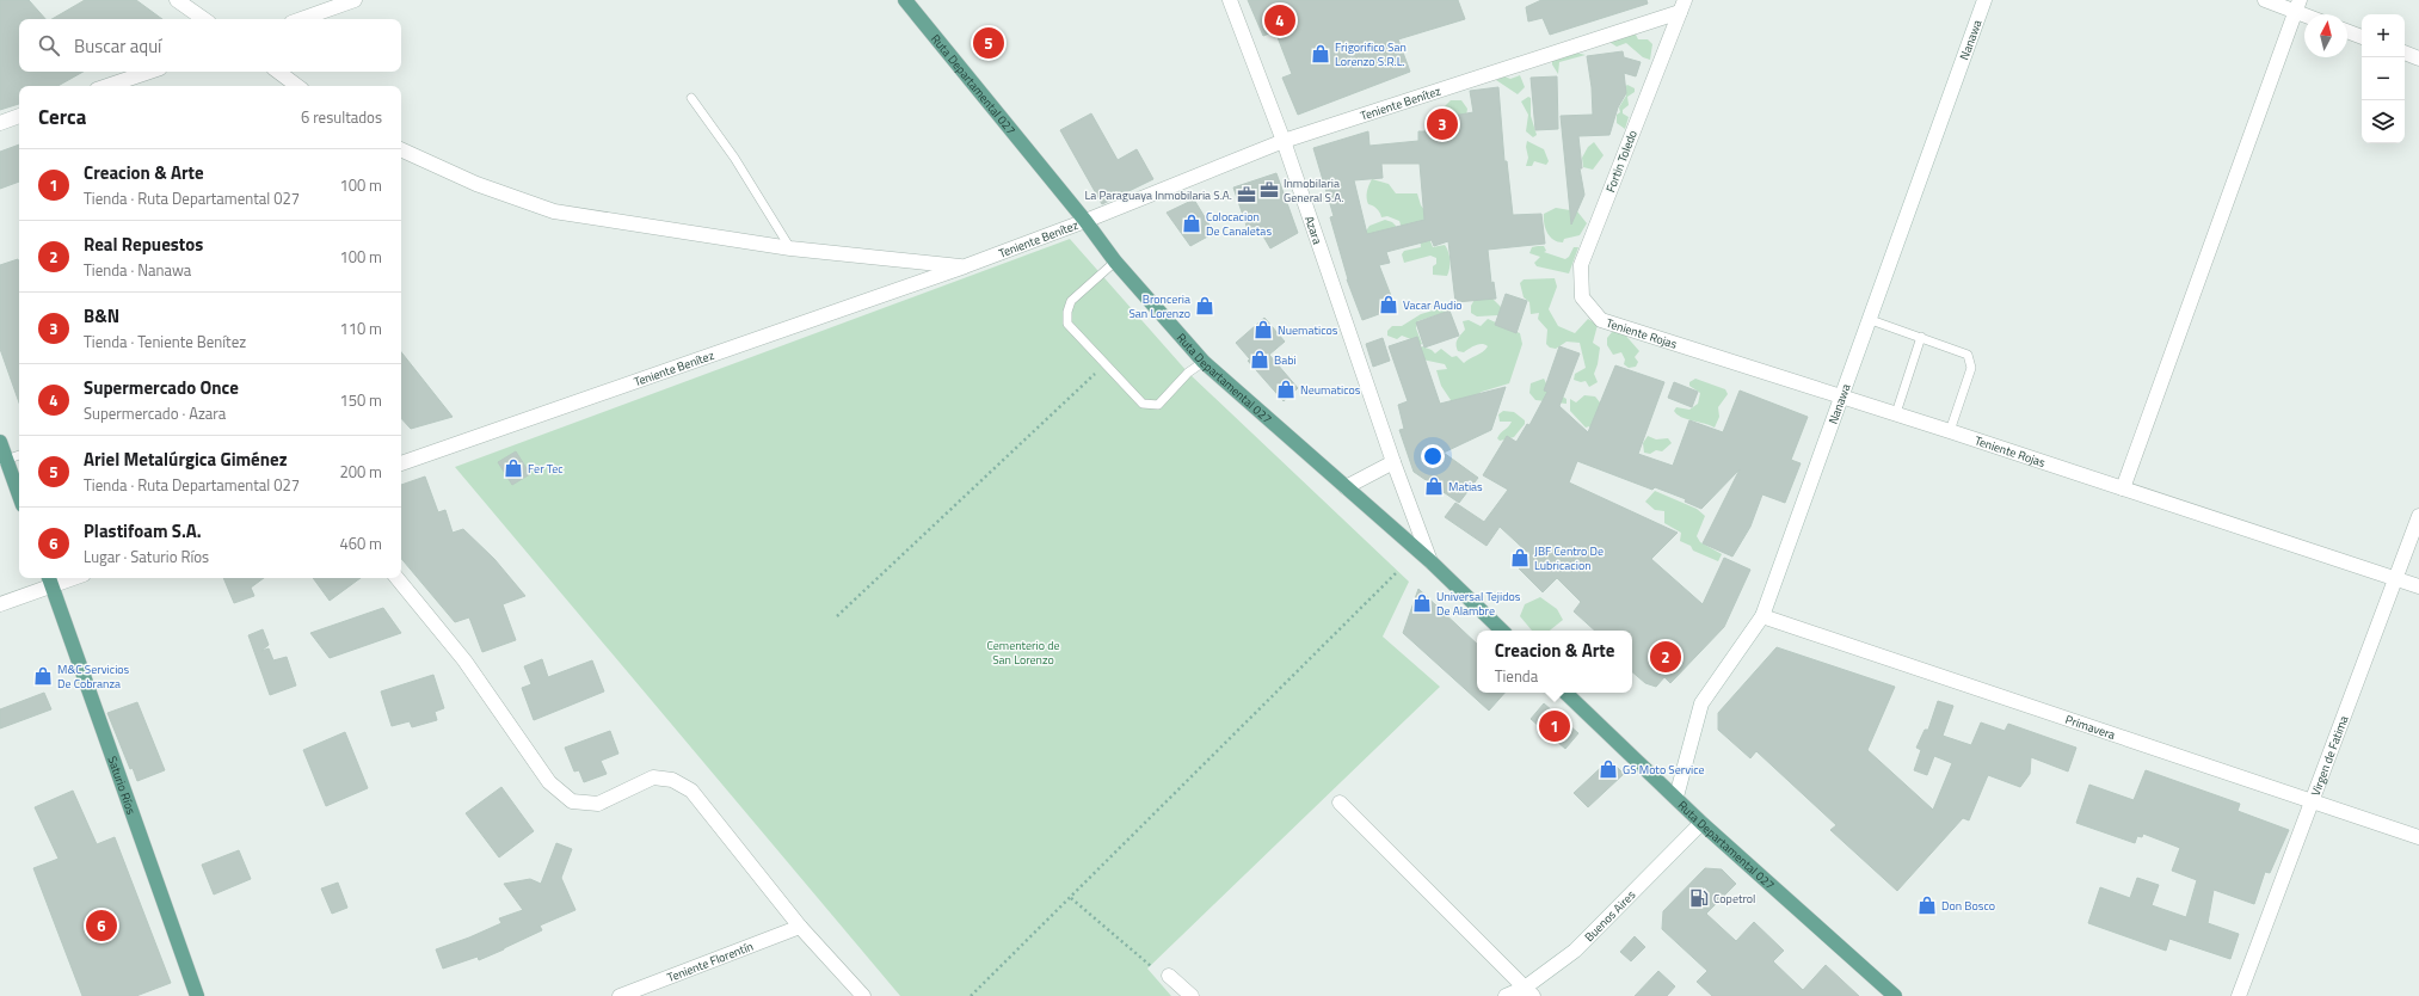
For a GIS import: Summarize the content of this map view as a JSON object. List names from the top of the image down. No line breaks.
{"streets":{"main road":["Ruta Departamental 027","Saturio Ríos"],"street":["Nanawa","Teniente Benítez","Fortin Toledo","Azara","Teniente Rojas","Primavera","Virgen de Fatima","Buenos Aires","Teniente Florentín"]},"crossings":[["Nanawa","Ruta Departamental 027"],["Nanawa","Teniente Rojas"],["Nanawa","Primavera"],["Ruta Departamental 027","Teniente Benítez"],["Ruta Departamental 027","Azara"],["Ruta Departamental 027","Buenos Aires"],["Teniente Benítez","Fortin Toledo"],["Teniente Benítez","Azara"],["Fortin Toledo","Teniente Rojas"],["Teniente Rojas","Virgen de Fatima"],["Primavera","Virgen de Fatima"]],"parks":["Cementerio de San Lorenzo"],"places":{"shop":["Frigorifico San Lorenzo S.R.L.","Colocacion De Canaletas","Vacar Audio","Bronceria San Lorenzo","Nuematicos","Babi","Neumaticos","Fer Tec","Matias","JBF Centro De Lubricacion","Universal Tejidos De Alambre","M&C Servicios De Cobranza","GS Moto Service","Don Bosco"],"office":["Inmobilaria General S.A.","La Paraguaya Inmobilaria S.A."],"fuel station":["Copetrol"]},"north":"top","page":{"pins":["4","5","3","2","1","6"],"map_buttons":["+","−"],"search":"Buscar aquí","heading":["Cerca","6 resultados"],"list":[{"mark":"1","name":"Creacion & Arte","note":"Tienda · Ruta Departamental 027","value":"100 m"},{"mark":"2","name":"Real Repuestos","note":"Tienda · Nanawa","value":"100 m"},{"mark":"3","name":"B&N","note":"Tienda · Teniente Benítez","value":"110 m"},{"mark":"4","name":"Supermercado Once","note":"Supermercado · Azara","value":"150 m"},{"mark":"5","name":"Ariel Metalúrgica Giménez","note":"Tienda · Ruta Departamental 027","value":"200 m"},{"mark":"6","name":"Plastifoam S.A.","note":"Lugar · Saturio Ríos","value":"460 m"}],"popup":["Creacion & Arte","Tienda"]}}
